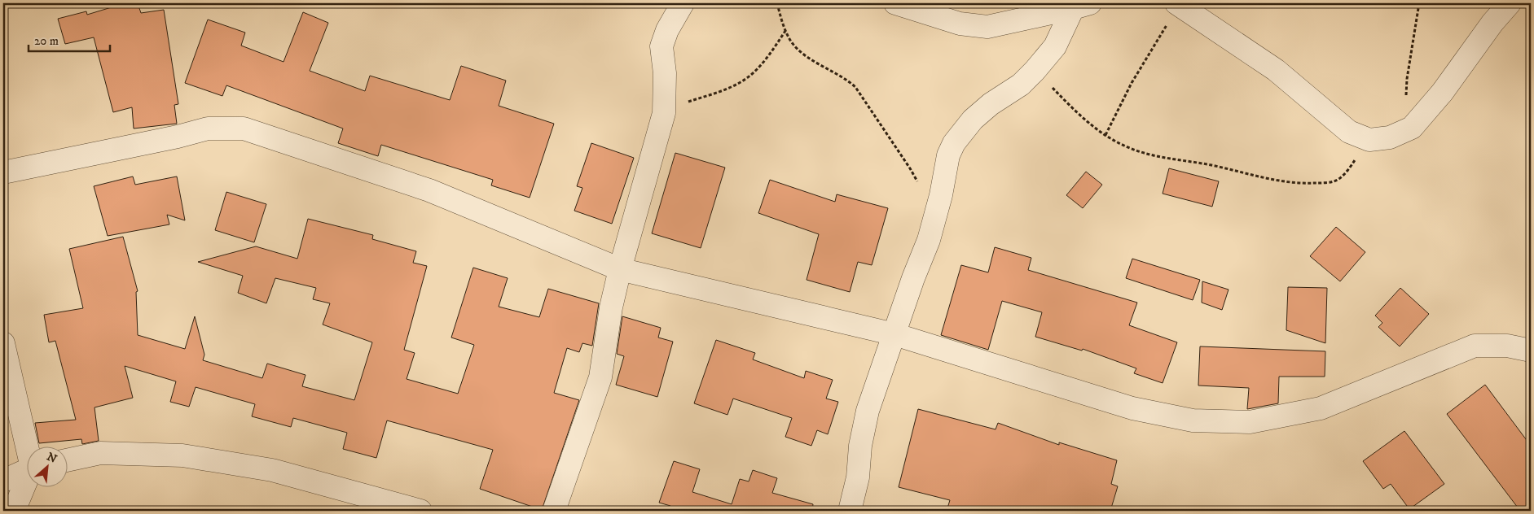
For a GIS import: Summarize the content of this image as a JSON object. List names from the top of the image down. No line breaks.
{"scale_bar":"20 m","north":"top right"}
